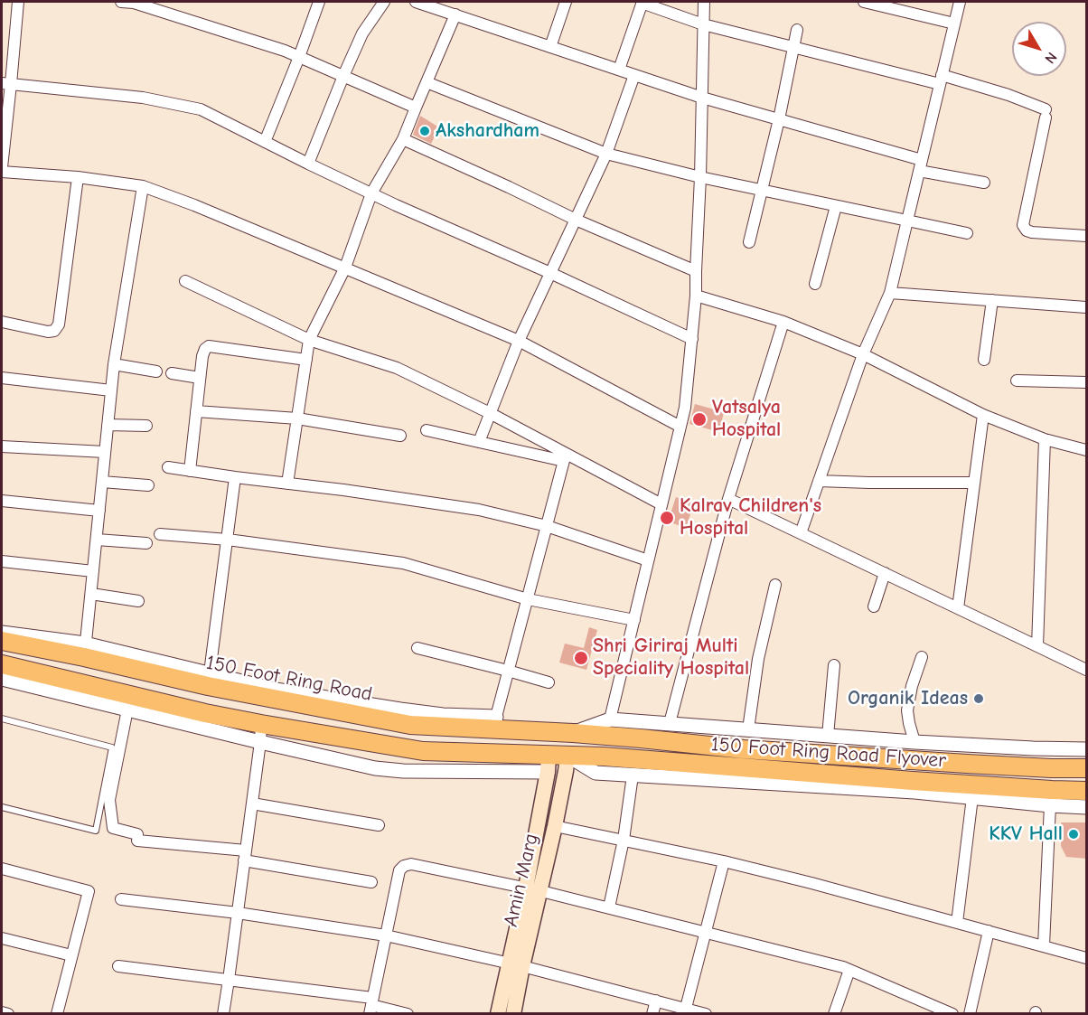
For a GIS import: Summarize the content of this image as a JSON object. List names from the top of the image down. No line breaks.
{"streets":{"highway":["150 Foot Ring Road","150 Foot Ring Road Flyover"],"main road":["Amin Marg"]},"crossings":[["150 Foot Ring Road","150 Foot Ring Road Flyover"],["150 Foot Ring Road Flyover","Amin Marg"]],"places":["Akshardham","Vatsalya Hospital","Kalrav Children's Hospital","Shri Giriraj Multi Speciality Hospital","Organik Ideas","KKV Hall"],"north":"bottom right"}
